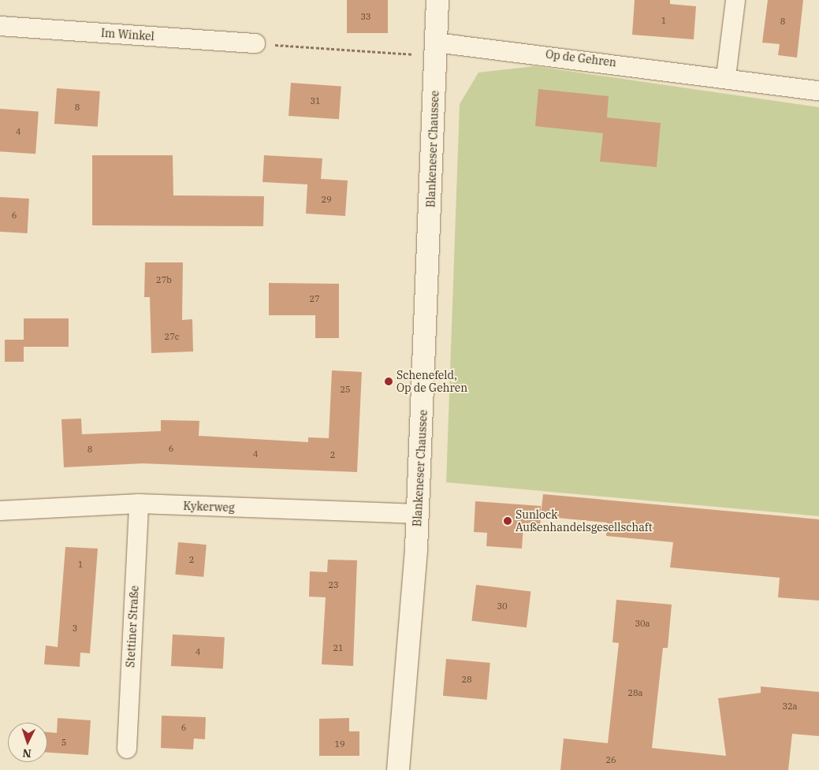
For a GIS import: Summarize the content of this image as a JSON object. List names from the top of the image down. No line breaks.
{"streets":{"main road":["Blankeneser Chaussee"],"street":["Im Winkel","Op de Gehren","Kykerweg","Stettiner Straße"]},"crossings":[["Op de Gehren","Blankeneser Chaussee"],["Blankeneser Chaussee","Kykerweg"],["Kykerweg","Stettiner Straße"]],"places":["Schenefeld, Op de Gehren","Sunlock Außenhandelsgesellschaft"],"house_numbers":["33","1","8","31","8","4","29","6","27b","27","27c","25","6","8","4","2","2","1","23","30","30a","3","21","4","28","28a","32a","6","5","19","26"],"north":"bottom"}
